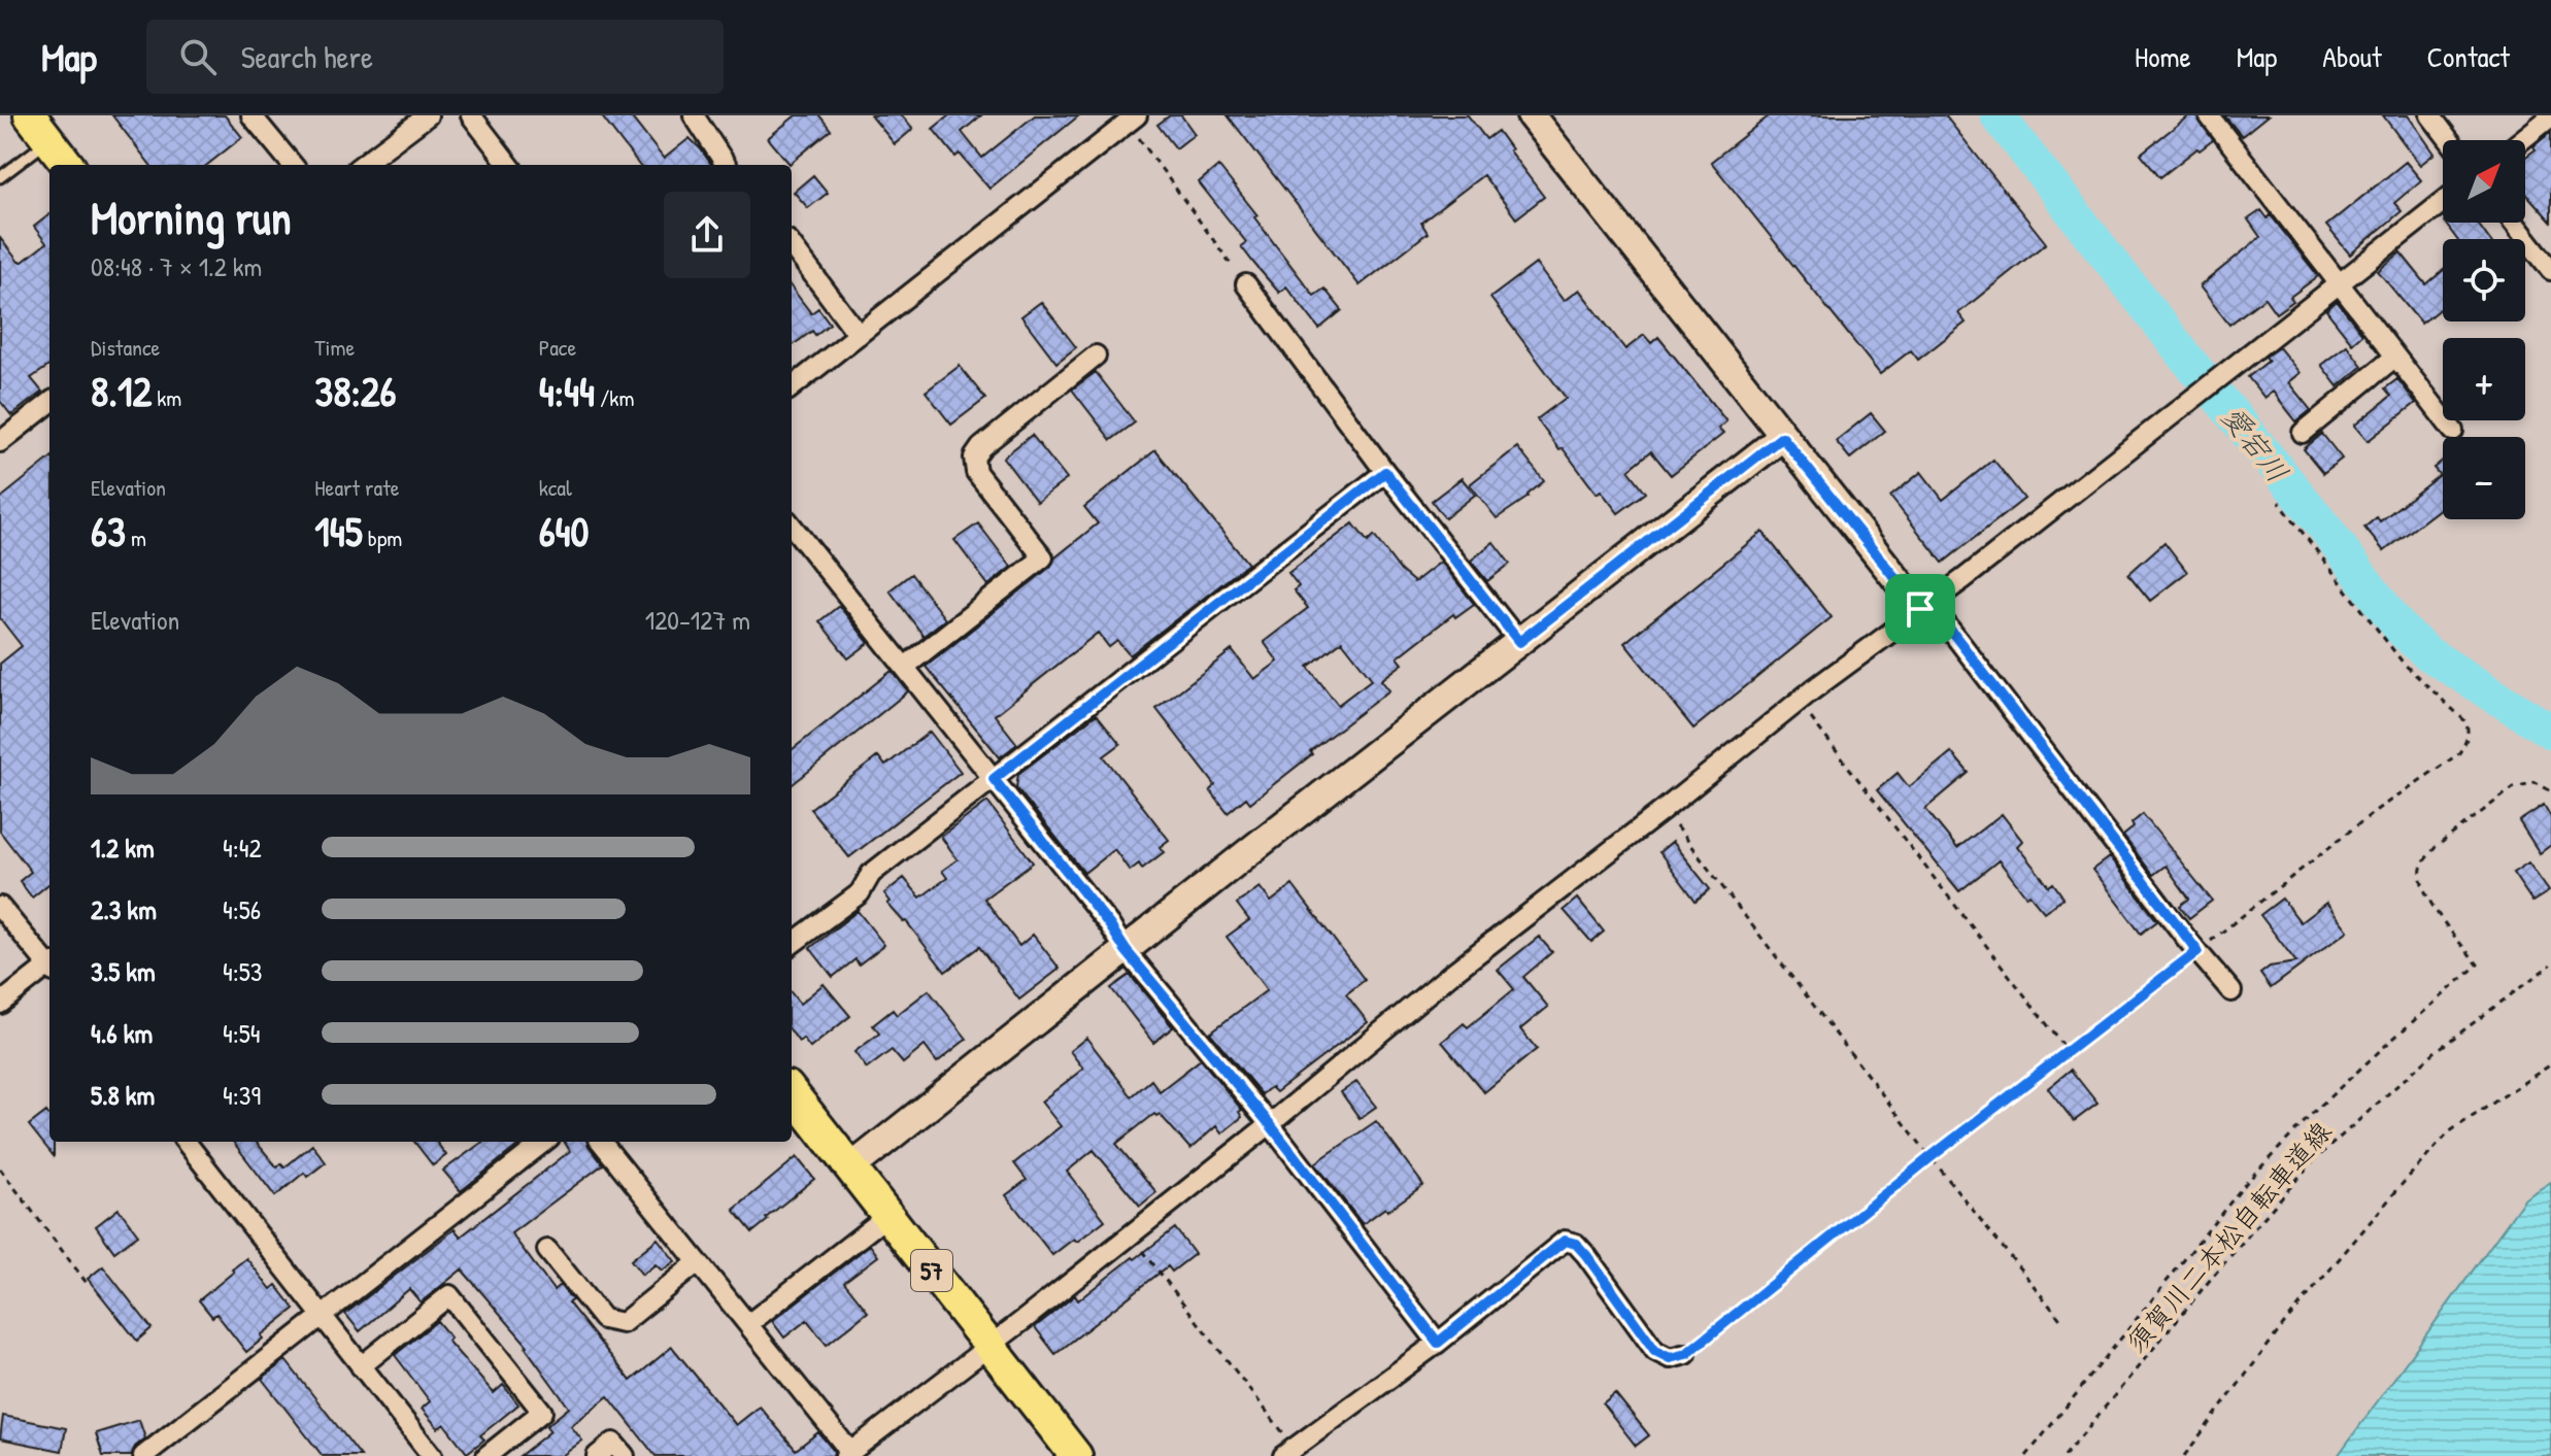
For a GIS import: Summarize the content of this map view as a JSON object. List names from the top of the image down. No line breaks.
{"streets":{"main road":["57"],"path":["須賀川二本松自転車道線"]},"water":["愛宕川"],"north":"top right","page":{"header":"Map","search":"Search here","nav":["Home","Map","About","Contact"],"map_buttons":["+","−"],"heading":["Morning run","08:48 · 7 × 1.2 km"],"stats":[["Distance","8.12 km"],["Time","38:26"],["Pace","4:44 /km"],["Elevation","63 m"],["Heart rate","145 bpm"],["kcal","640"]],"chart":["Elevation","120–127 m"],"list":[{"name":"1.2 km","note":"4:42"},{"name":"2.3 km","note":"4:56"},{"name":"3.5 km","note":"4:53"},{"name":"4.6 km","note":"4:54"},{"name":"5.8 km","note":"4:39"}]}}
